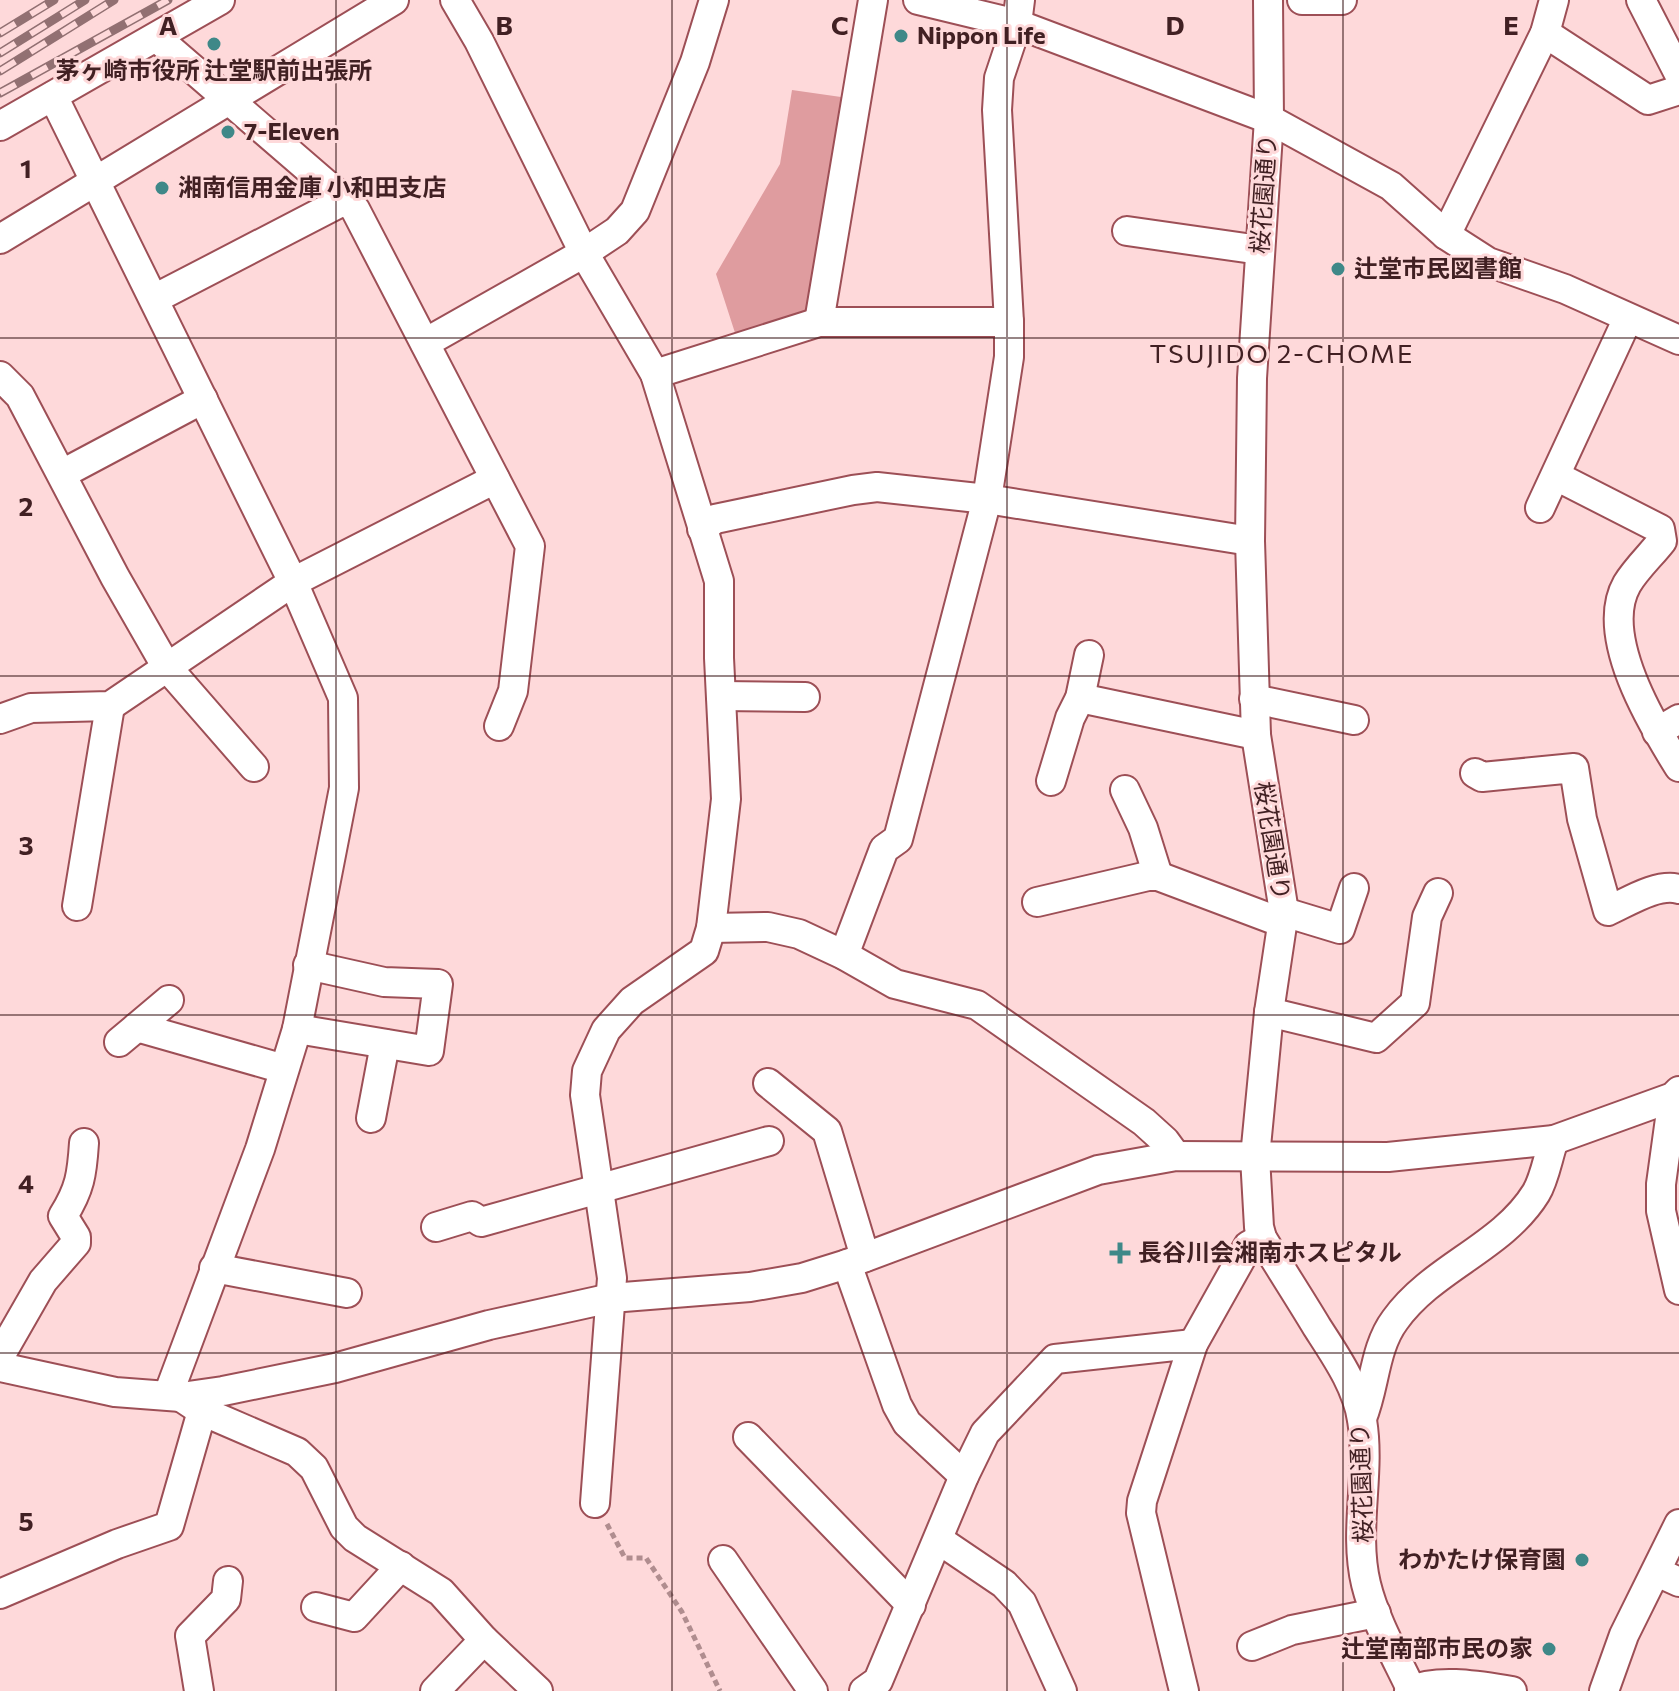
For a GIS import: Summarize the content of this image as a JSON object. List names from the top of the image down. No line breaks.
{"streets":{"street":["桜花園通り"]},"districts":["TSUJIDO 2-CHOME"],"places":{"other":["Nippon Life","茅ヶ崎市役所 辻堂駅前出張所","7-Eleven","湘南信用金庫 小和田支店","辻堂市民図書館","わかたけ保育園","辻堂南部市民の家"],"health":["長谷川会湘南ホスピタル"]},"grid":{"columns":["A","B","C","D","E"],"rows":["1","2","3","4","5"]}}
